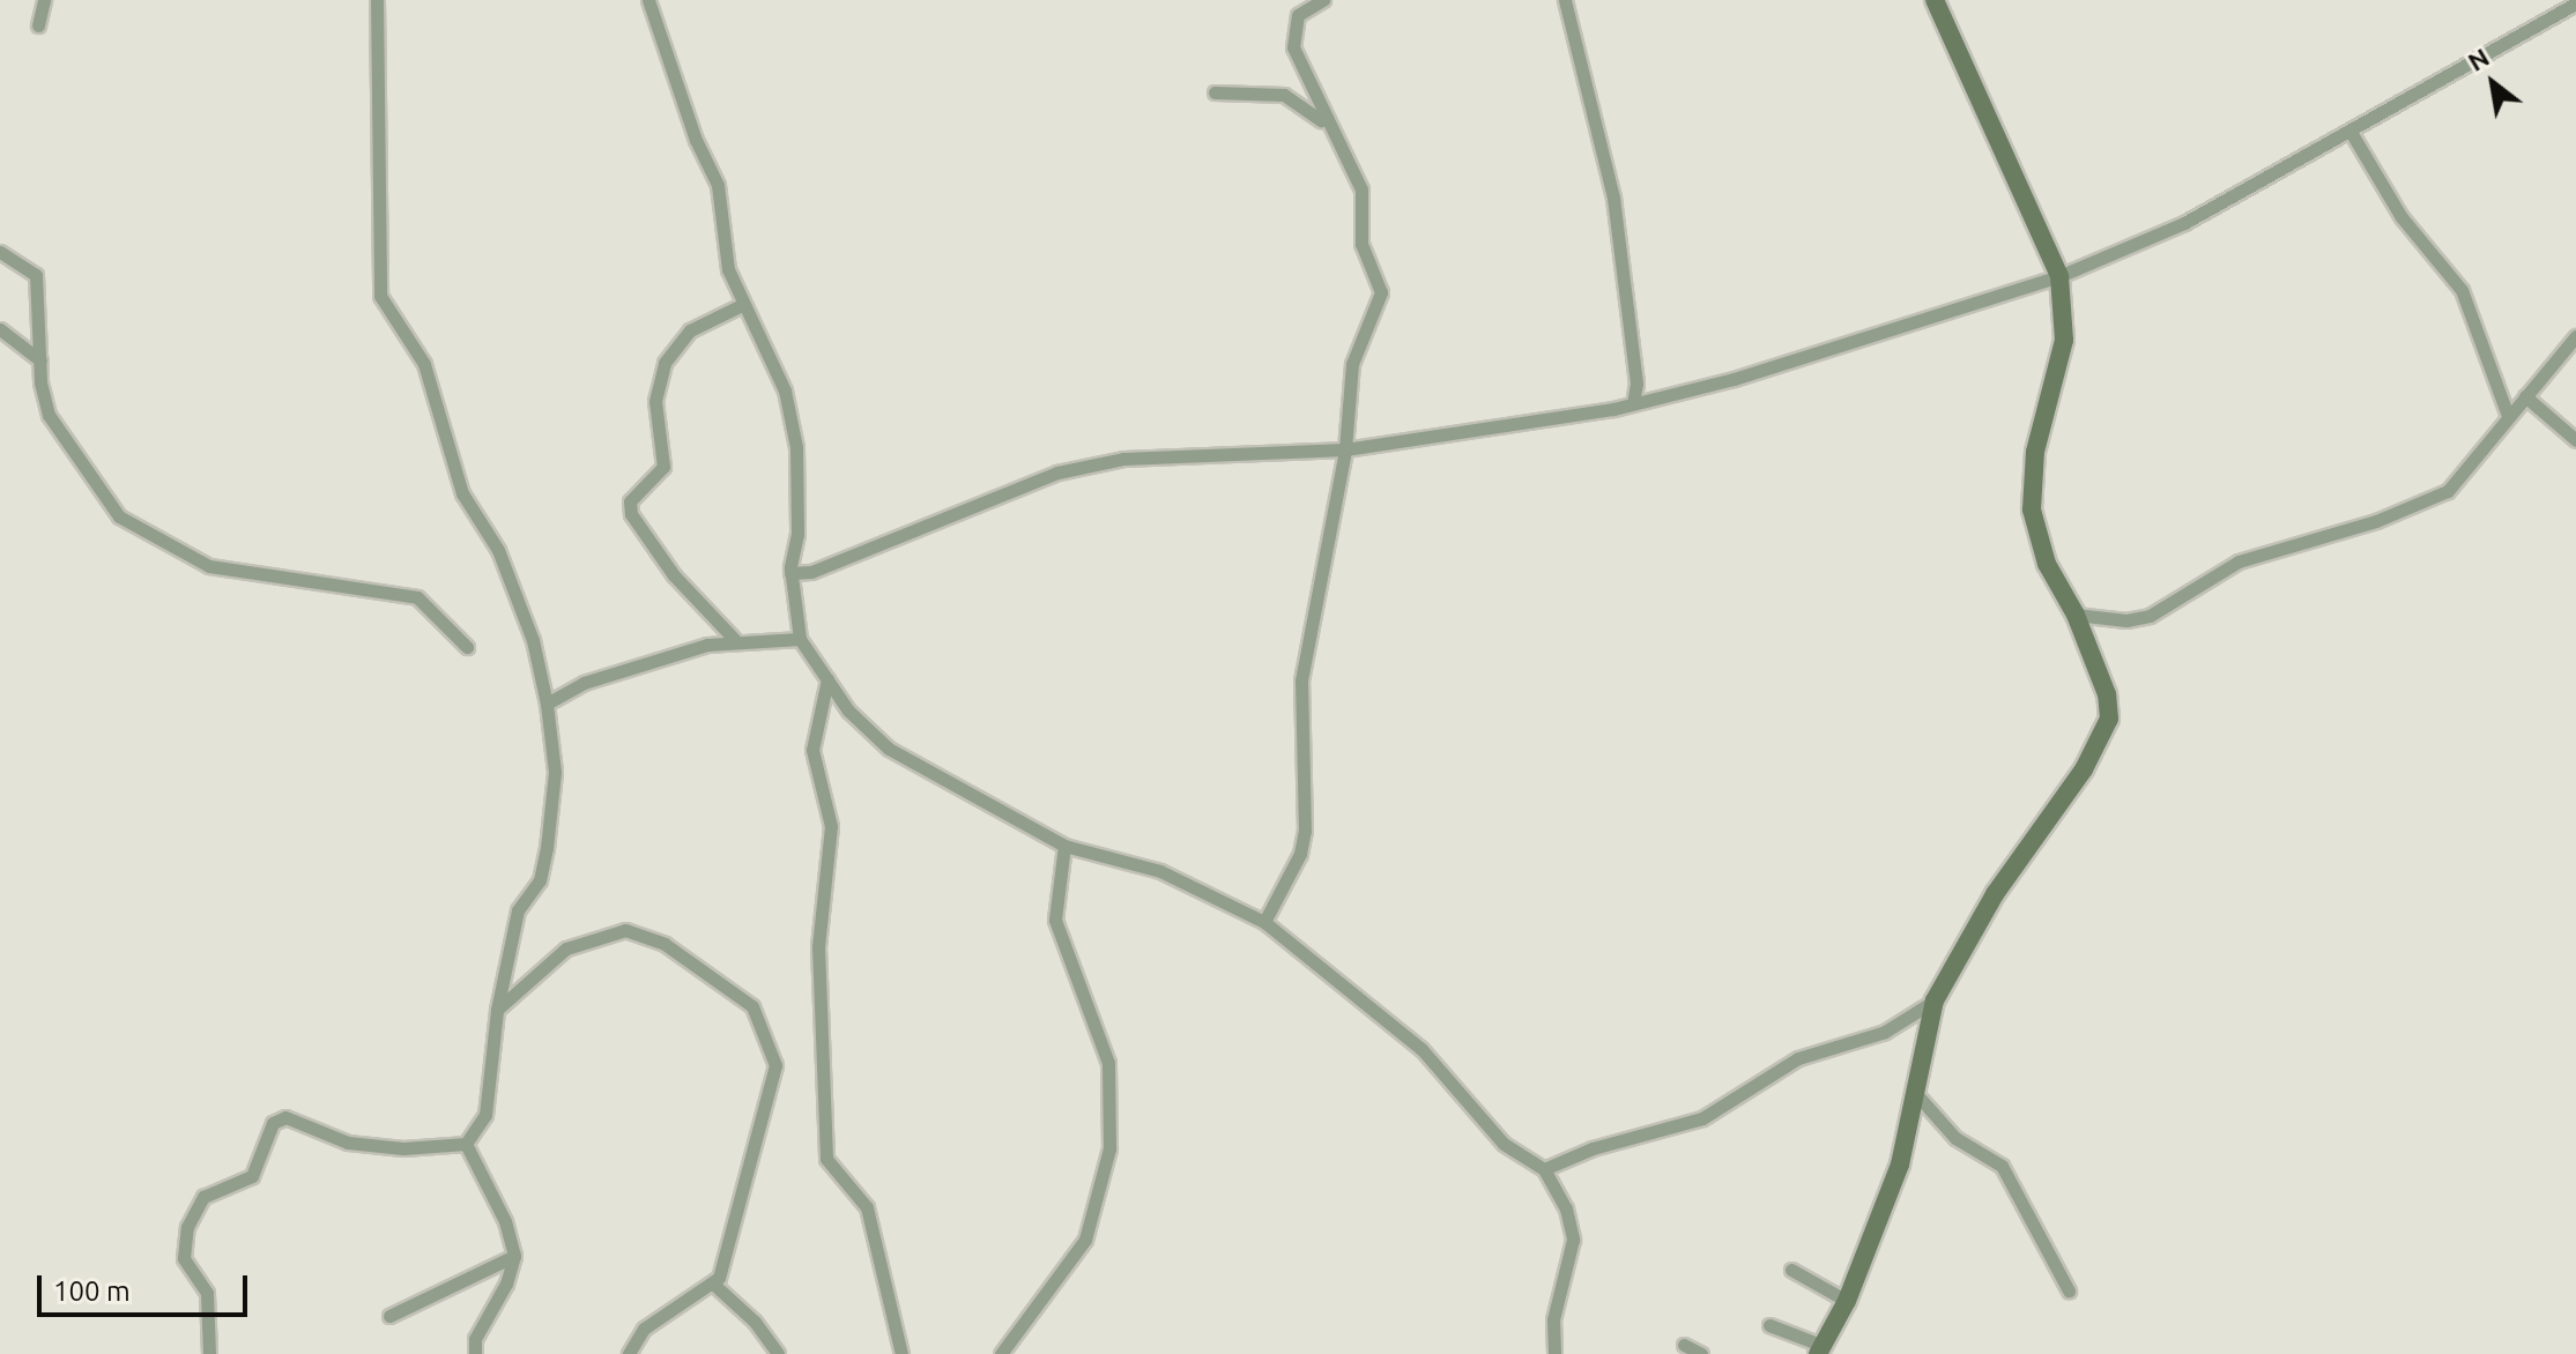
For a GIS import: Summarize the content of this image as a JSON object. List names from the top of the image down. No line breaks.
{"scale_bar":"100 m","north":"top left"}
